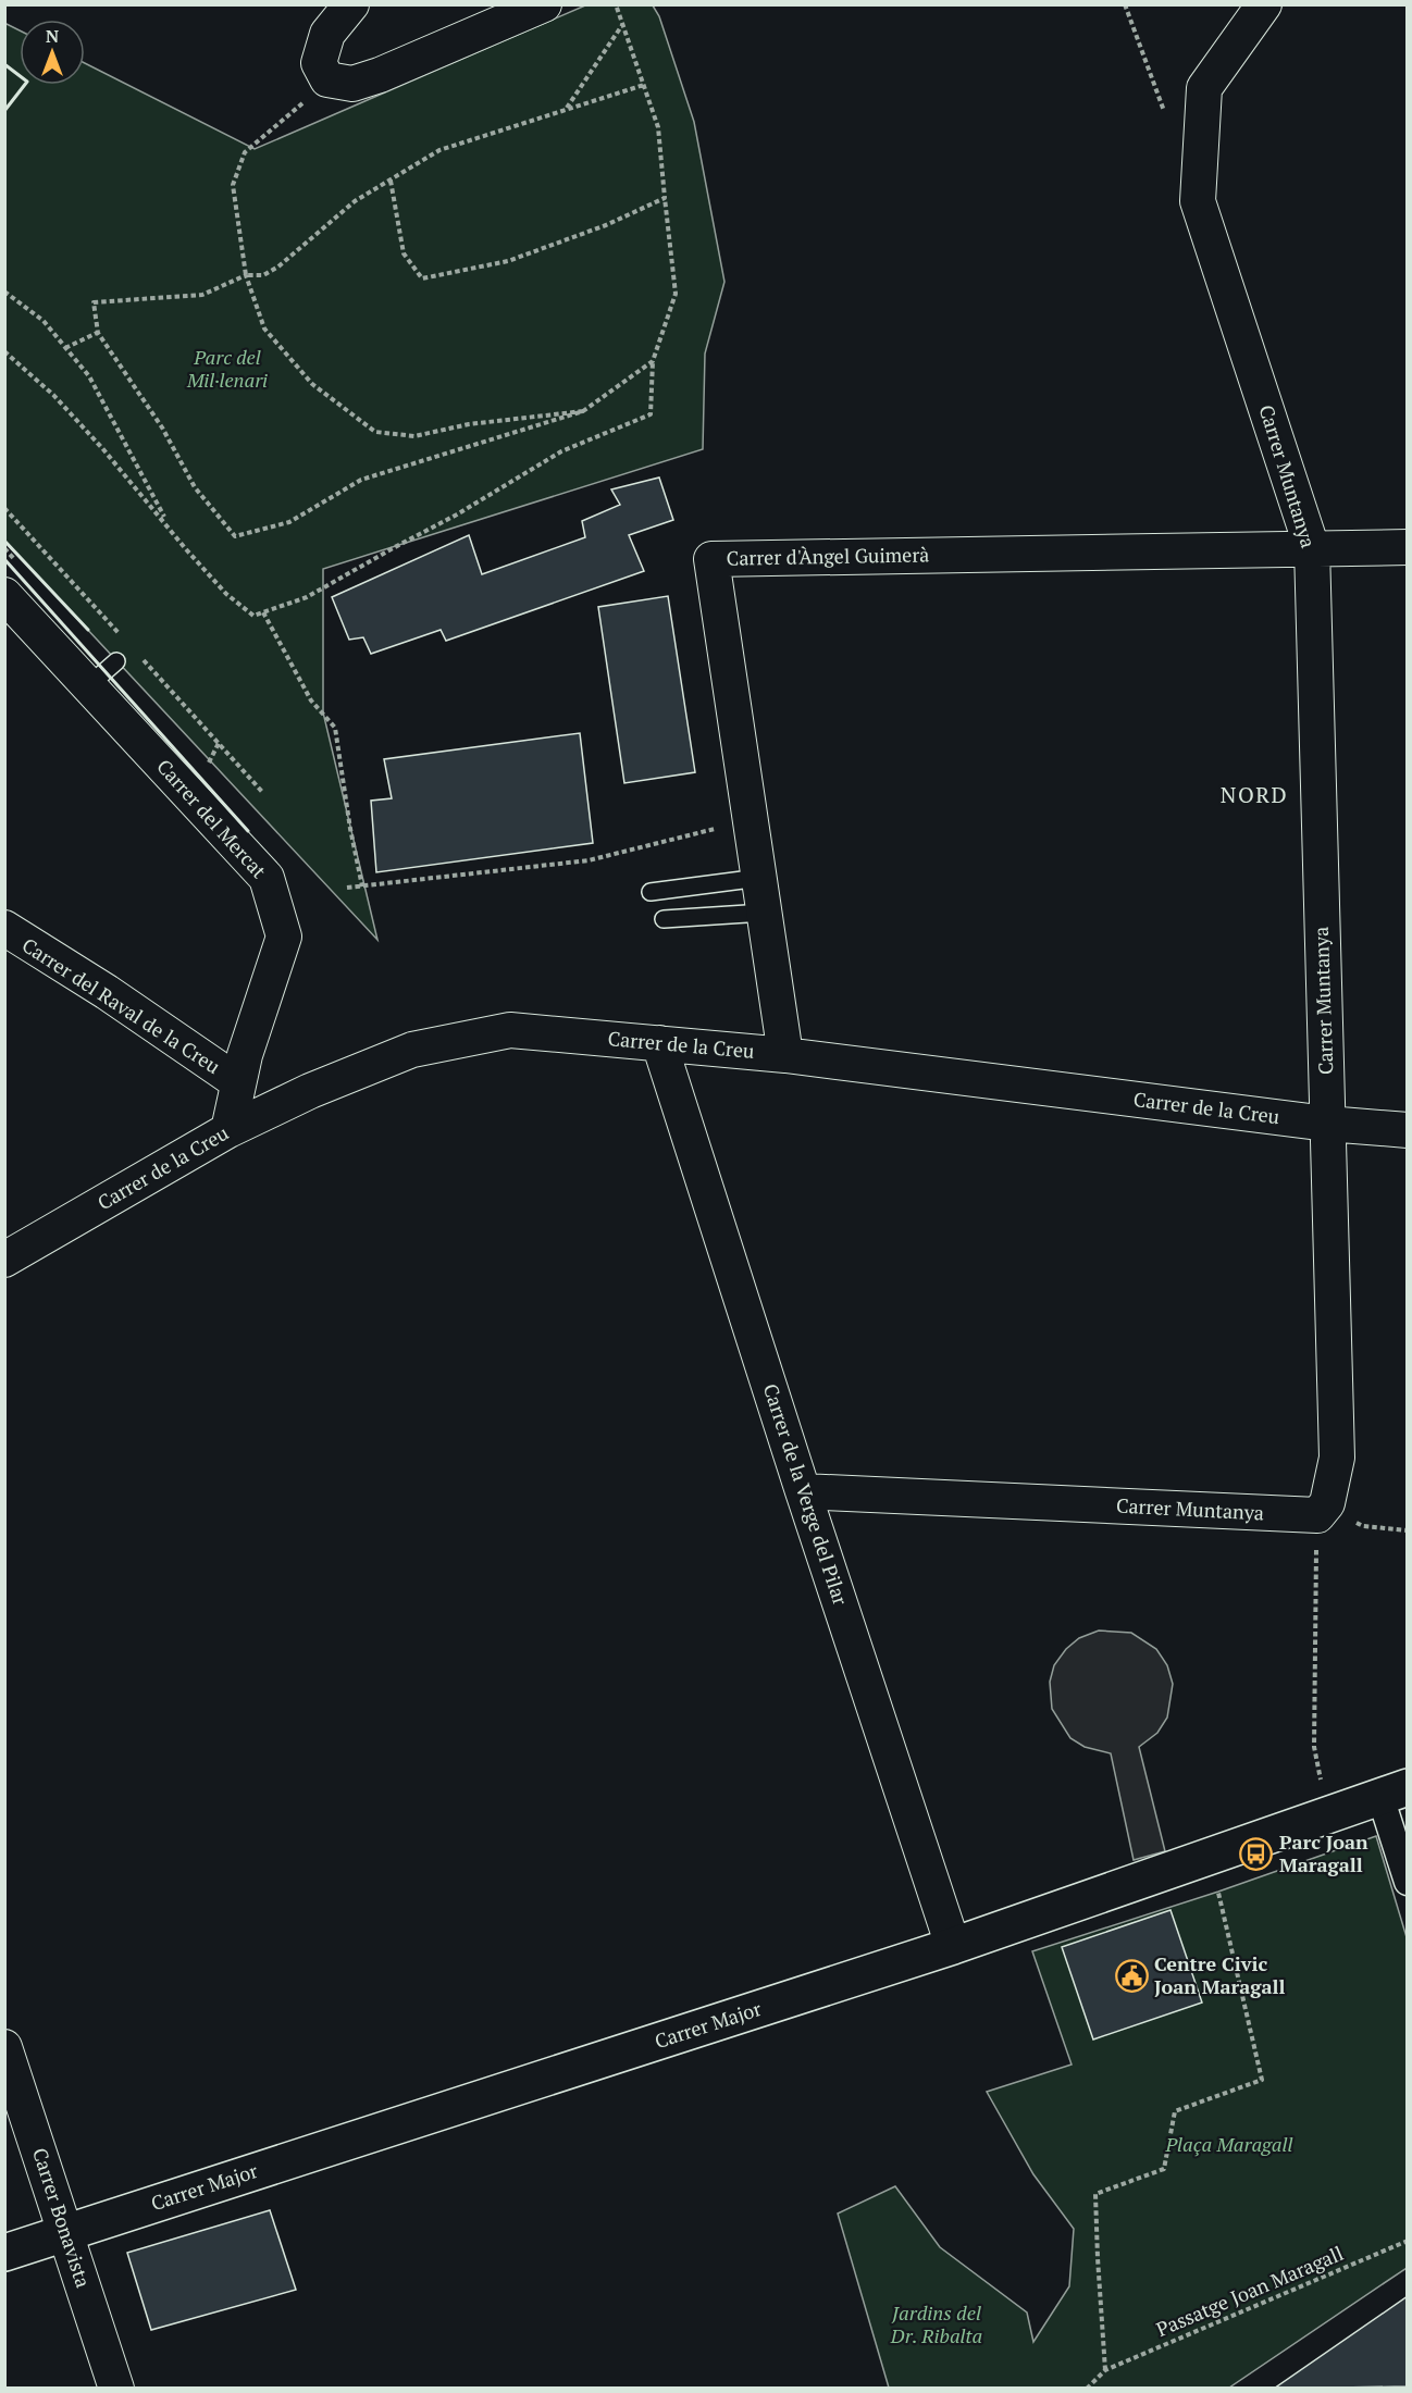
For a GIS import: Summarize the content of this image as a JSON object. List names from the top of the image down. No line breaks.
{"streets":{"street":["Carrer Muntanya","Carrer d'Àngel Guimerà","Carrer del Mercat","Carrer del Raval de la Creu","Carrer de la Creu","Carrer de la Verge del Pilar","Carrer Major","Carrer Bonavista"],"path":["Passatge Joan Maragall"]},"crossings":[["Carrer Muntanya","Carrer d'Àngel Guimerà"],["Carrer Muntanya","Carrer de la Creu"],["Carrer Muntanya","Carrer de la Verge del Pilar"],["Carrer d'Àngel Guimerà","Carrer de la Creu"],["Carrer del Mercat","Carrer del Raval de la Creu"],["Carrer del Mercat","Carrer de la Creu"],["Carrer de la Creu","Carrer de la Verge del Pilar"],["Carrer de la Verge del Pilar","Carrer Major"],["Carrer Major","Carrer Bonavista"]],"districts":["NORD"],"parks":["Parc del Mil·lenari","Plaça Maragall","Jardins del Dr. Ribalta"],"places":{"bus stop":["Parc Joan Maragall"],"public building":["Centre Civic Joan Maragall"]},"north":"top"}
